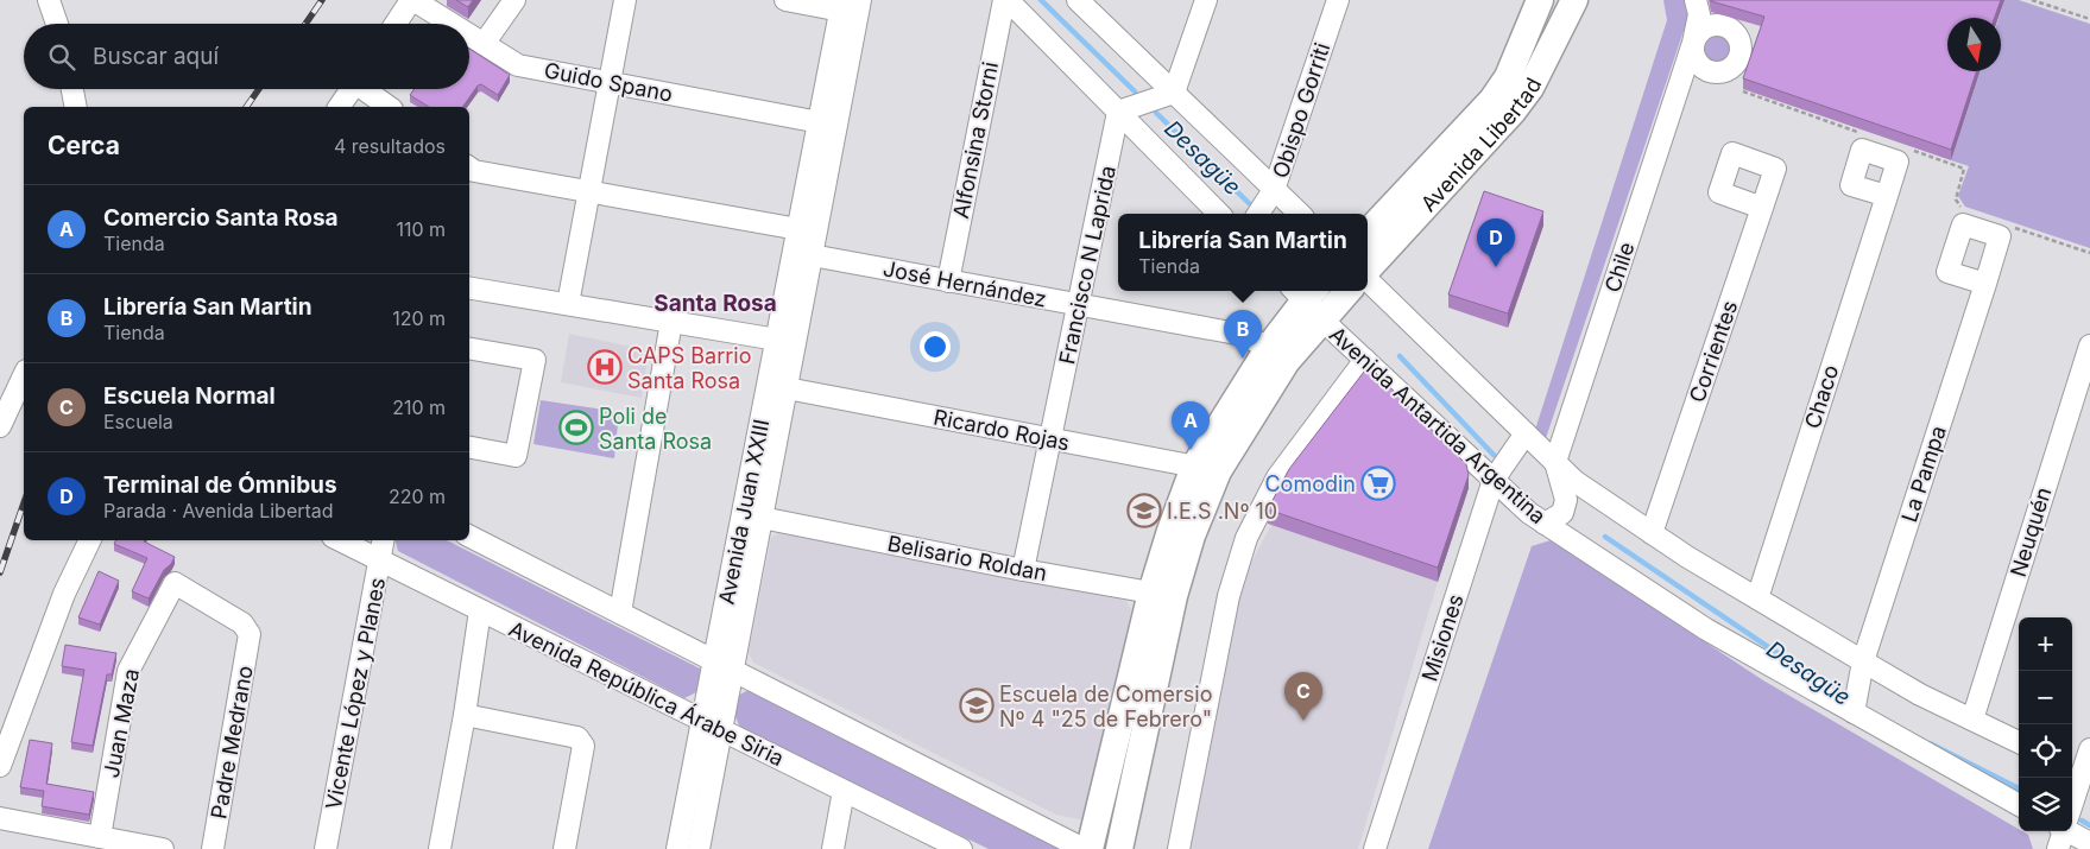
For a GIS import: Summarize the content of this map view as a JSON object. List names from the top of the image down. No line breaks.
{"streets":{"main road":["Avenida Libertad"],"street":["Guido Spano","Obispo Gorriti","Alfonsina Storni","Francisco N Laprida","Chile","José Hernández","Corrientes","Chaco","Avenida Antartida Argentina","Ricardo Rojas","La Pampa","Avenida Juan XXIII","Neuquén","Belisario Roldan","Misiones","Vicente López y Planes","Avenida República Árabe Siria","Juan Maza","Padre Medrano"]},"crossings":[["Guido Spano","Avenida Juan XXIII"],["Alfonsina Storni","José Hernández"],["Francisco N Laprida","José Hernández"],["Francisco N Laprida","Ricardo Rojas"],["Francisco N Laprida","Belisario Roldan"],["José Hernández","Avenida Juan XXIII"],["Avenida Antartida Argentina","La Pampa"],["Avenida Antartida Argentina","Misiones"],["Ricardo Rojas","Avenida Juan XXIII"],["Avenida Juan XXIII","Belisario Roldan"],["Avenida Juan XXIII","Avenida República Árabe Siria"],["Vicente López y Planes","Avenida República Árabe Siria"],["Juan Maza","Padre Medrano"]],"districts":["Santa Rosa"],"water":["Desagüe"],"places":{"hospital":["CAPS Barrio Santa Rosa"],"sports":["Poli de Santa Rosa"],"supermarket":["Comodin"],"school or university":["I.E.S .Nº 10","Escuela de Comersio Nº 4 \"25 de Febrero\""]},"north":"bottom","page":{"search":"Buscar aquí","heading":["Cerca","4 resultados"],"list":[{"mark":"A","name":"Comercio Santa Rosa","note":"Tienda","value":"110 m"},{"mark":"B","name":"Librería San Martin","note":"Tienda","value":"120 m"},{"mark":"C","name":"Escuela Normal","note":"Escuela","value":"210 m"},{"mark":"D","name":"Terminal de Ómnibus","note":"Parada · Avenida Libertad","value":"220 m"}],"popup":["Librería San Martin","Tienda"],"pins":["D","B","A","C"],"map_buttons":["+","−"]}}
